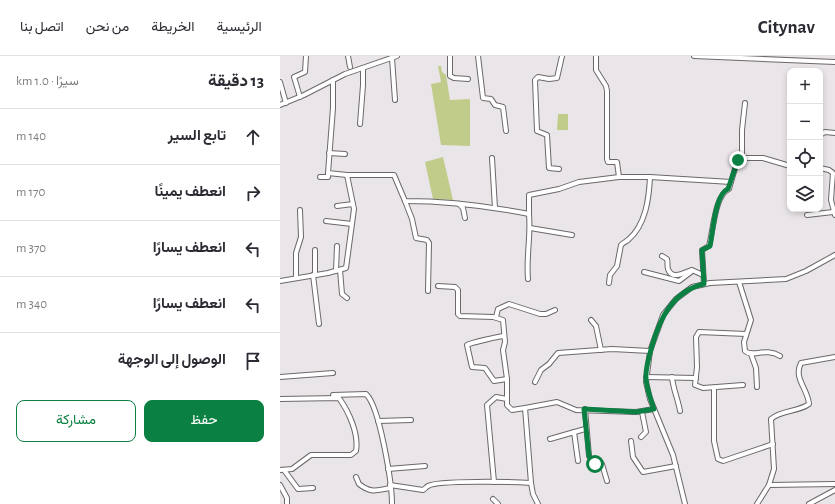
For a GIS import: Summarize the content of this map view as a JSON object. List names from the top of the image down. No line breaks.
{"page":{"header":"Citynav","nav":["الرئيسية","الخريطة","من نحن","اتصل بنا"],"heading":["13 دقيقة","سيرًا · 1.0 km"],"map_buttons":["+","−"],"list":[["تابع السير","140 m"],["انعطف يمينًا","170 m"],["انعطف يسارًا","370 m"],["انعطف يسارًا","340 m"],"الوصول إلى الوجهة"],"buttons":["حفظ","مشاركة"]}}
